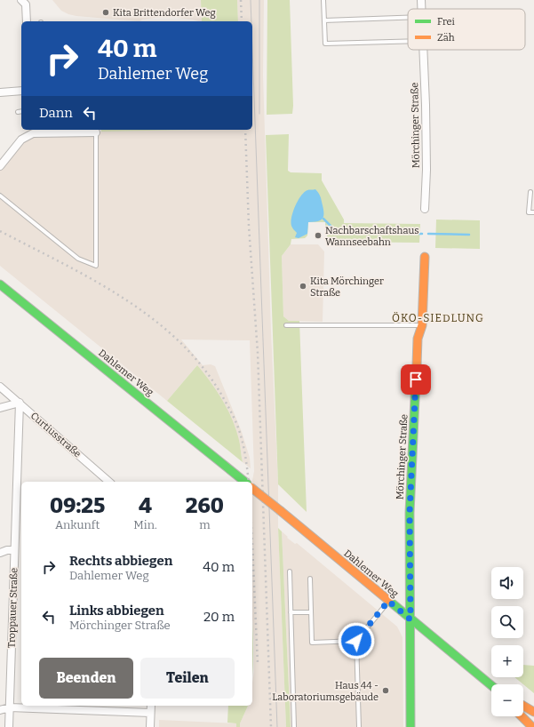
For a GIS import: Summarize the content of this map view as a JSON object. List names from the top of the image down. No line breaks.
{"streets":{"main road":["Mörchinger Straße","Dahlemer Weg"],"street":["Curtiusstraße","Troppauer Straße"]},"crossings":[["Mörchinger Straße","Dahlemer Weg"],["Curtiusstraße","Troppauer Straße"]],"districts":["ÖKO-SIEDLUNG"],"places":["Kita Brittendorfer Weg","Nachbarschaftshaus Wannseebahn","Kita Mörchinger Straße","Haus 44 - Laboratoriumsgebäude"],"legend":["Frei","Zäh"],"page":{"turn":["40 m","Dahlemer Weg"],"then":"Dann","eta":["09:25","Ankunft","4","Min.","260","m"],"list":[{"name":"Rechts abbiegen","note":"Dahlemer Weg","value":"40 m"},{"name":"Links abbiegen","note":"Mörchinger Straße","value":"20 m"}],"map_buttons":["+","−"],"buttons":["Beenden","Teilen"]}}
